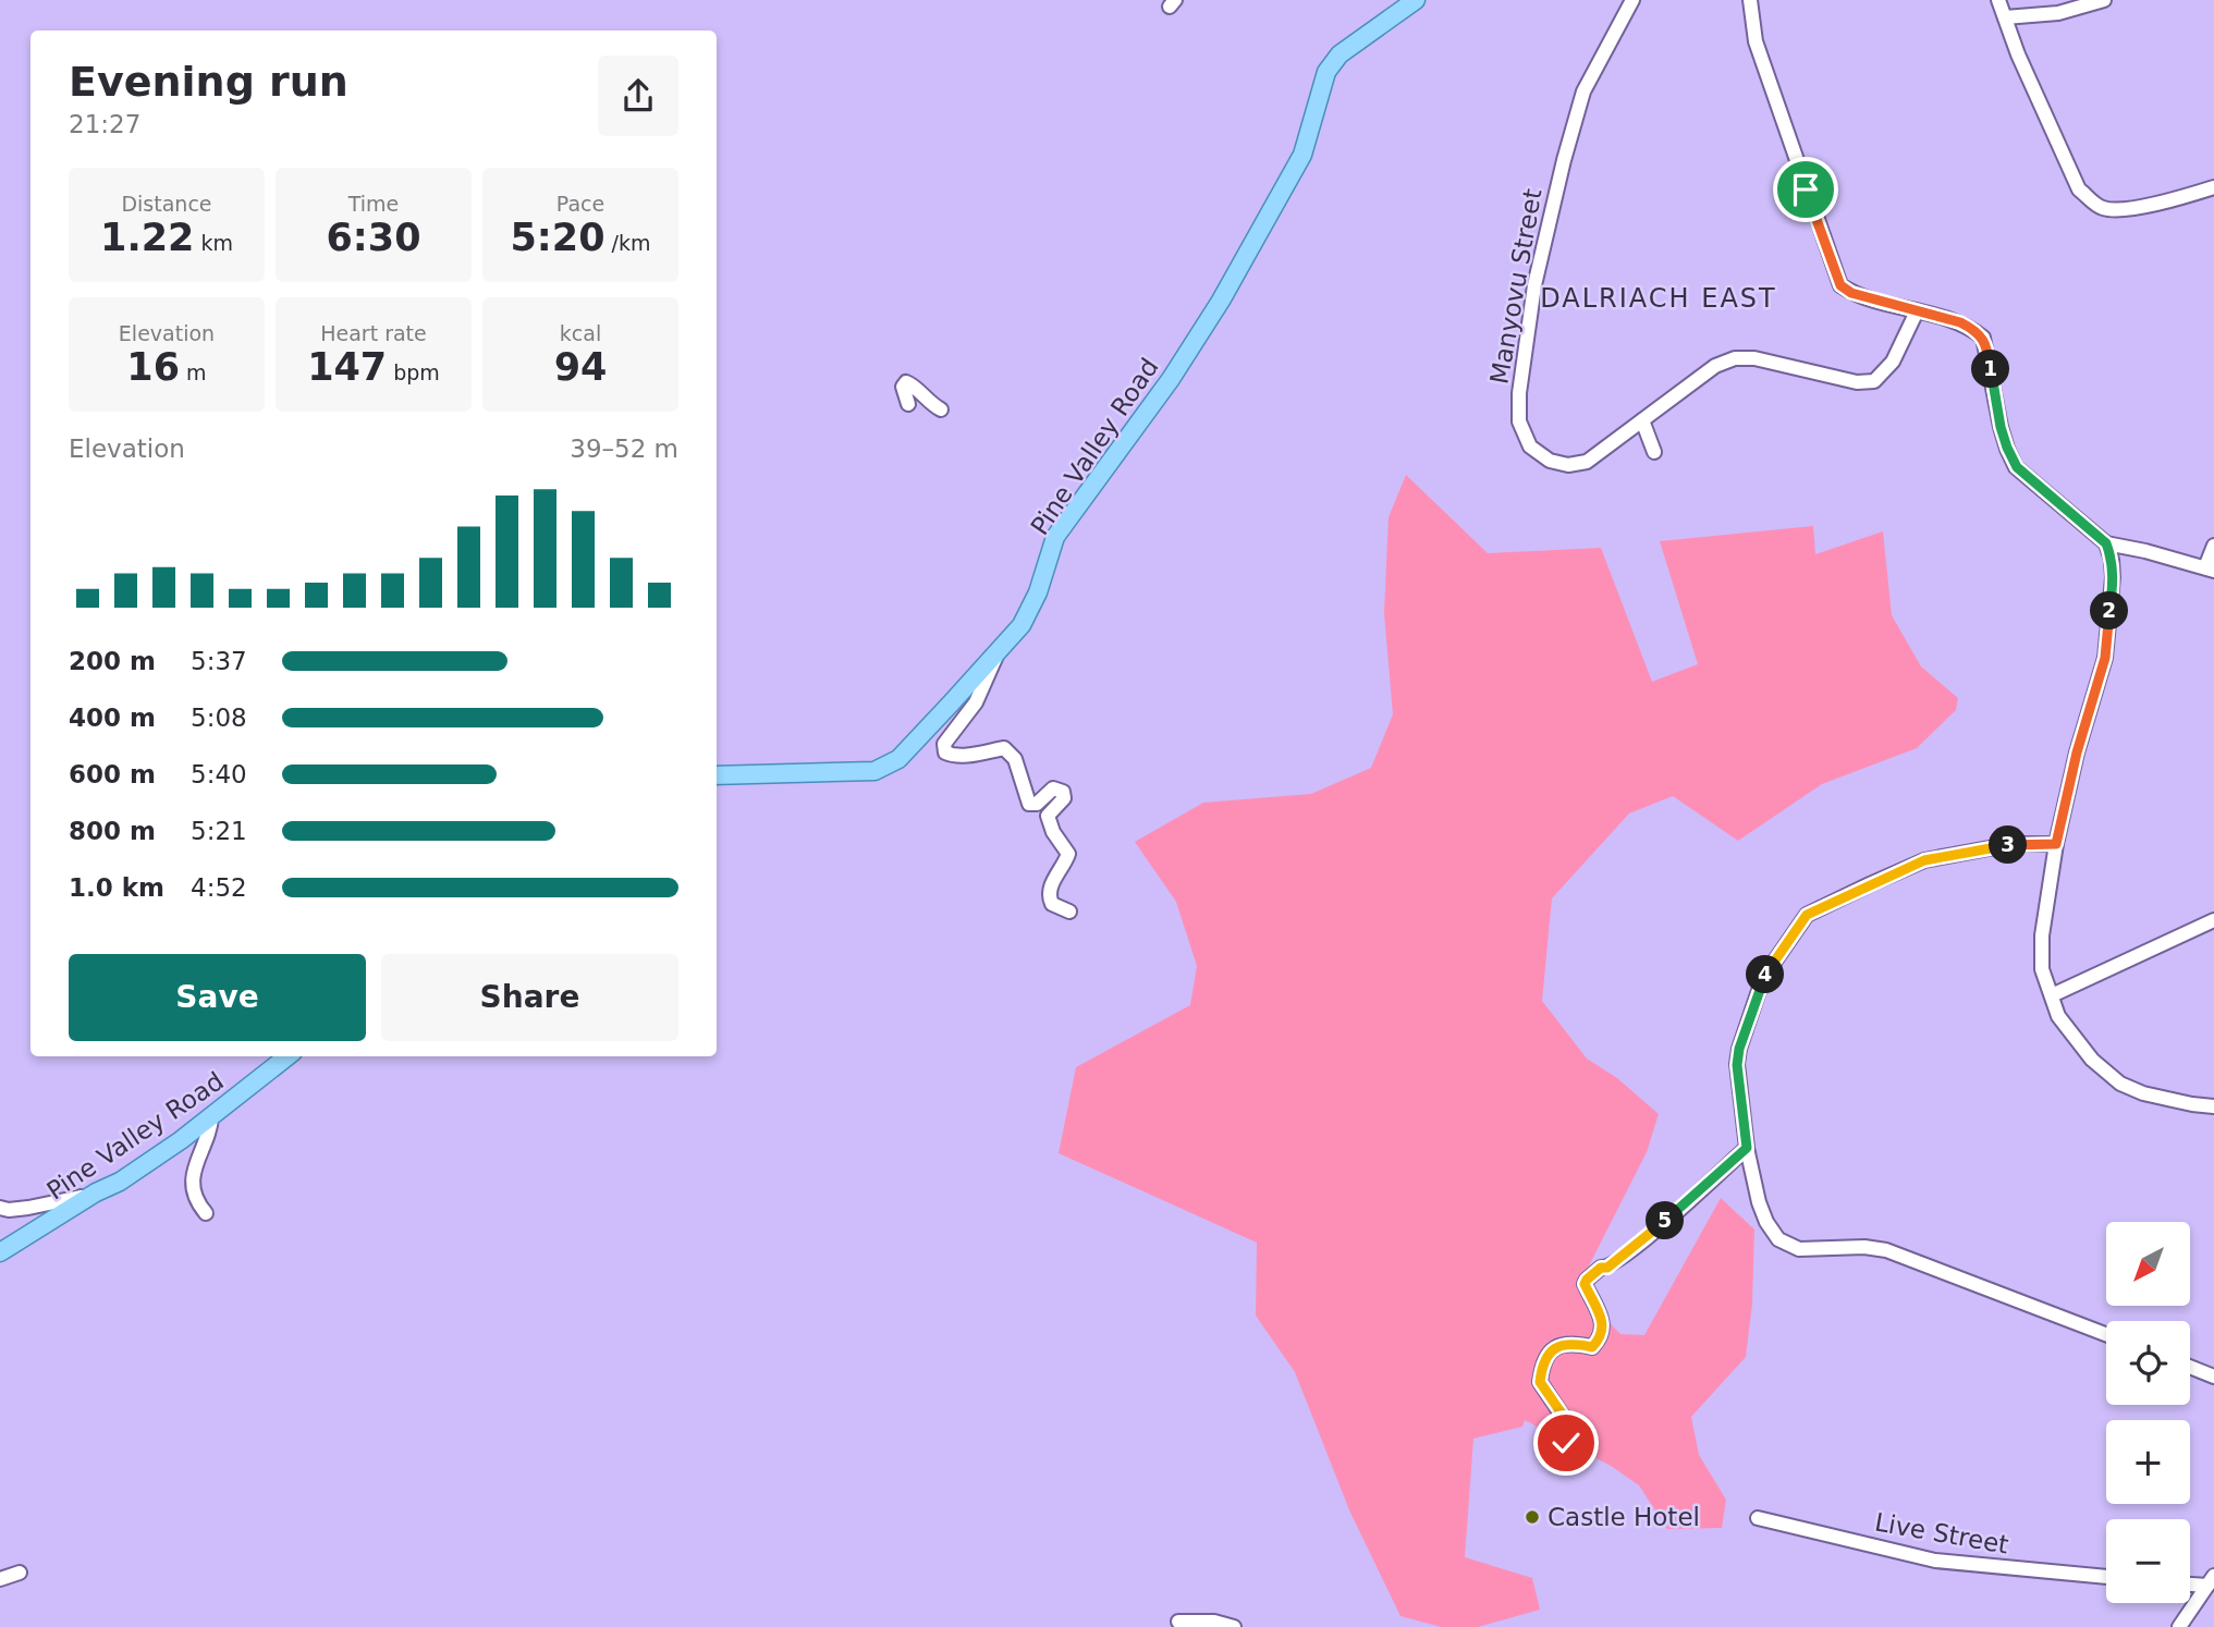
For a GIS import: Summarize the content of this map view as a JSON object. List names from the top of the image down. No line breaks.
{"streets":{"main road":["Pine Valley Road"],"street":["Manyovu Street","Live Street"]},"districts":["DALRIACH EAST"],"places":["Castle Hotel"],"north":"bottom left","page":{"heading":["Evening run","21:27"],"stats":[["Distance","1.22 km"],["Time","6:30"],["Pace","5:20 /km"],["Elevation","16 m"],["Heart rate","147 bpm"],["kcal","94"]],"pins":["1","2","3","4","5"],"chart":["Elevation","39–52 m"],"list":[{"name":"200 m","note":"5:37"},{"name":"400 m","note":"5:08"},{"name":"600 m","note":"5:40"},{"name":"800 m","note":"5:21"},{"name":"1.0 km","note":"4:52"}],"buttons":["Save","Share"],"map_buttons":["+","−"]}}
